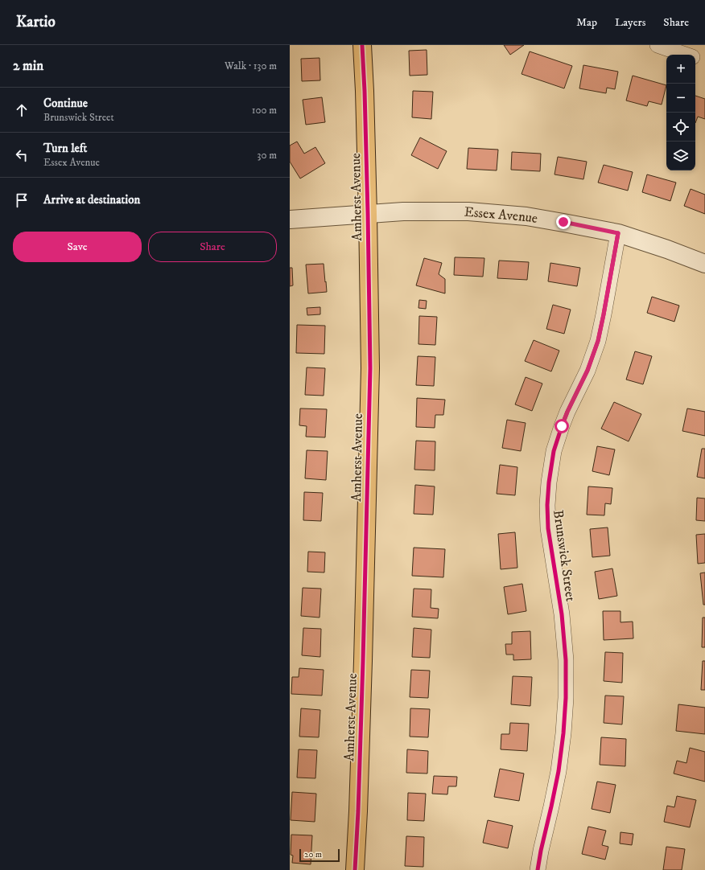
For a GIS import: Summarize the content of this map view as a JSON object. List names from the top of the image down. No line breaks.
{"streets":{"main road":["Amherst Avenue"],"street":["Essex Avenue","Brunswick Street"]},"crossings":[["Amherst Avenue","Essex Avenue"],["Essex Avenue","Brunswick Street"]],"scale_bar":"20 m","page":{"header":"Kartio","nav":["Map","Layers","Share"],"heading":["2 min","Walk · 130 m"],"map_buttons":["+","−"],"list":[["Continue","Brunswick Street","100 m"],["Turn left","Essex Avenue","30 m"],"Arrive at destination"],"buttons":["Save","Share"],"scale":"20 m"}}
